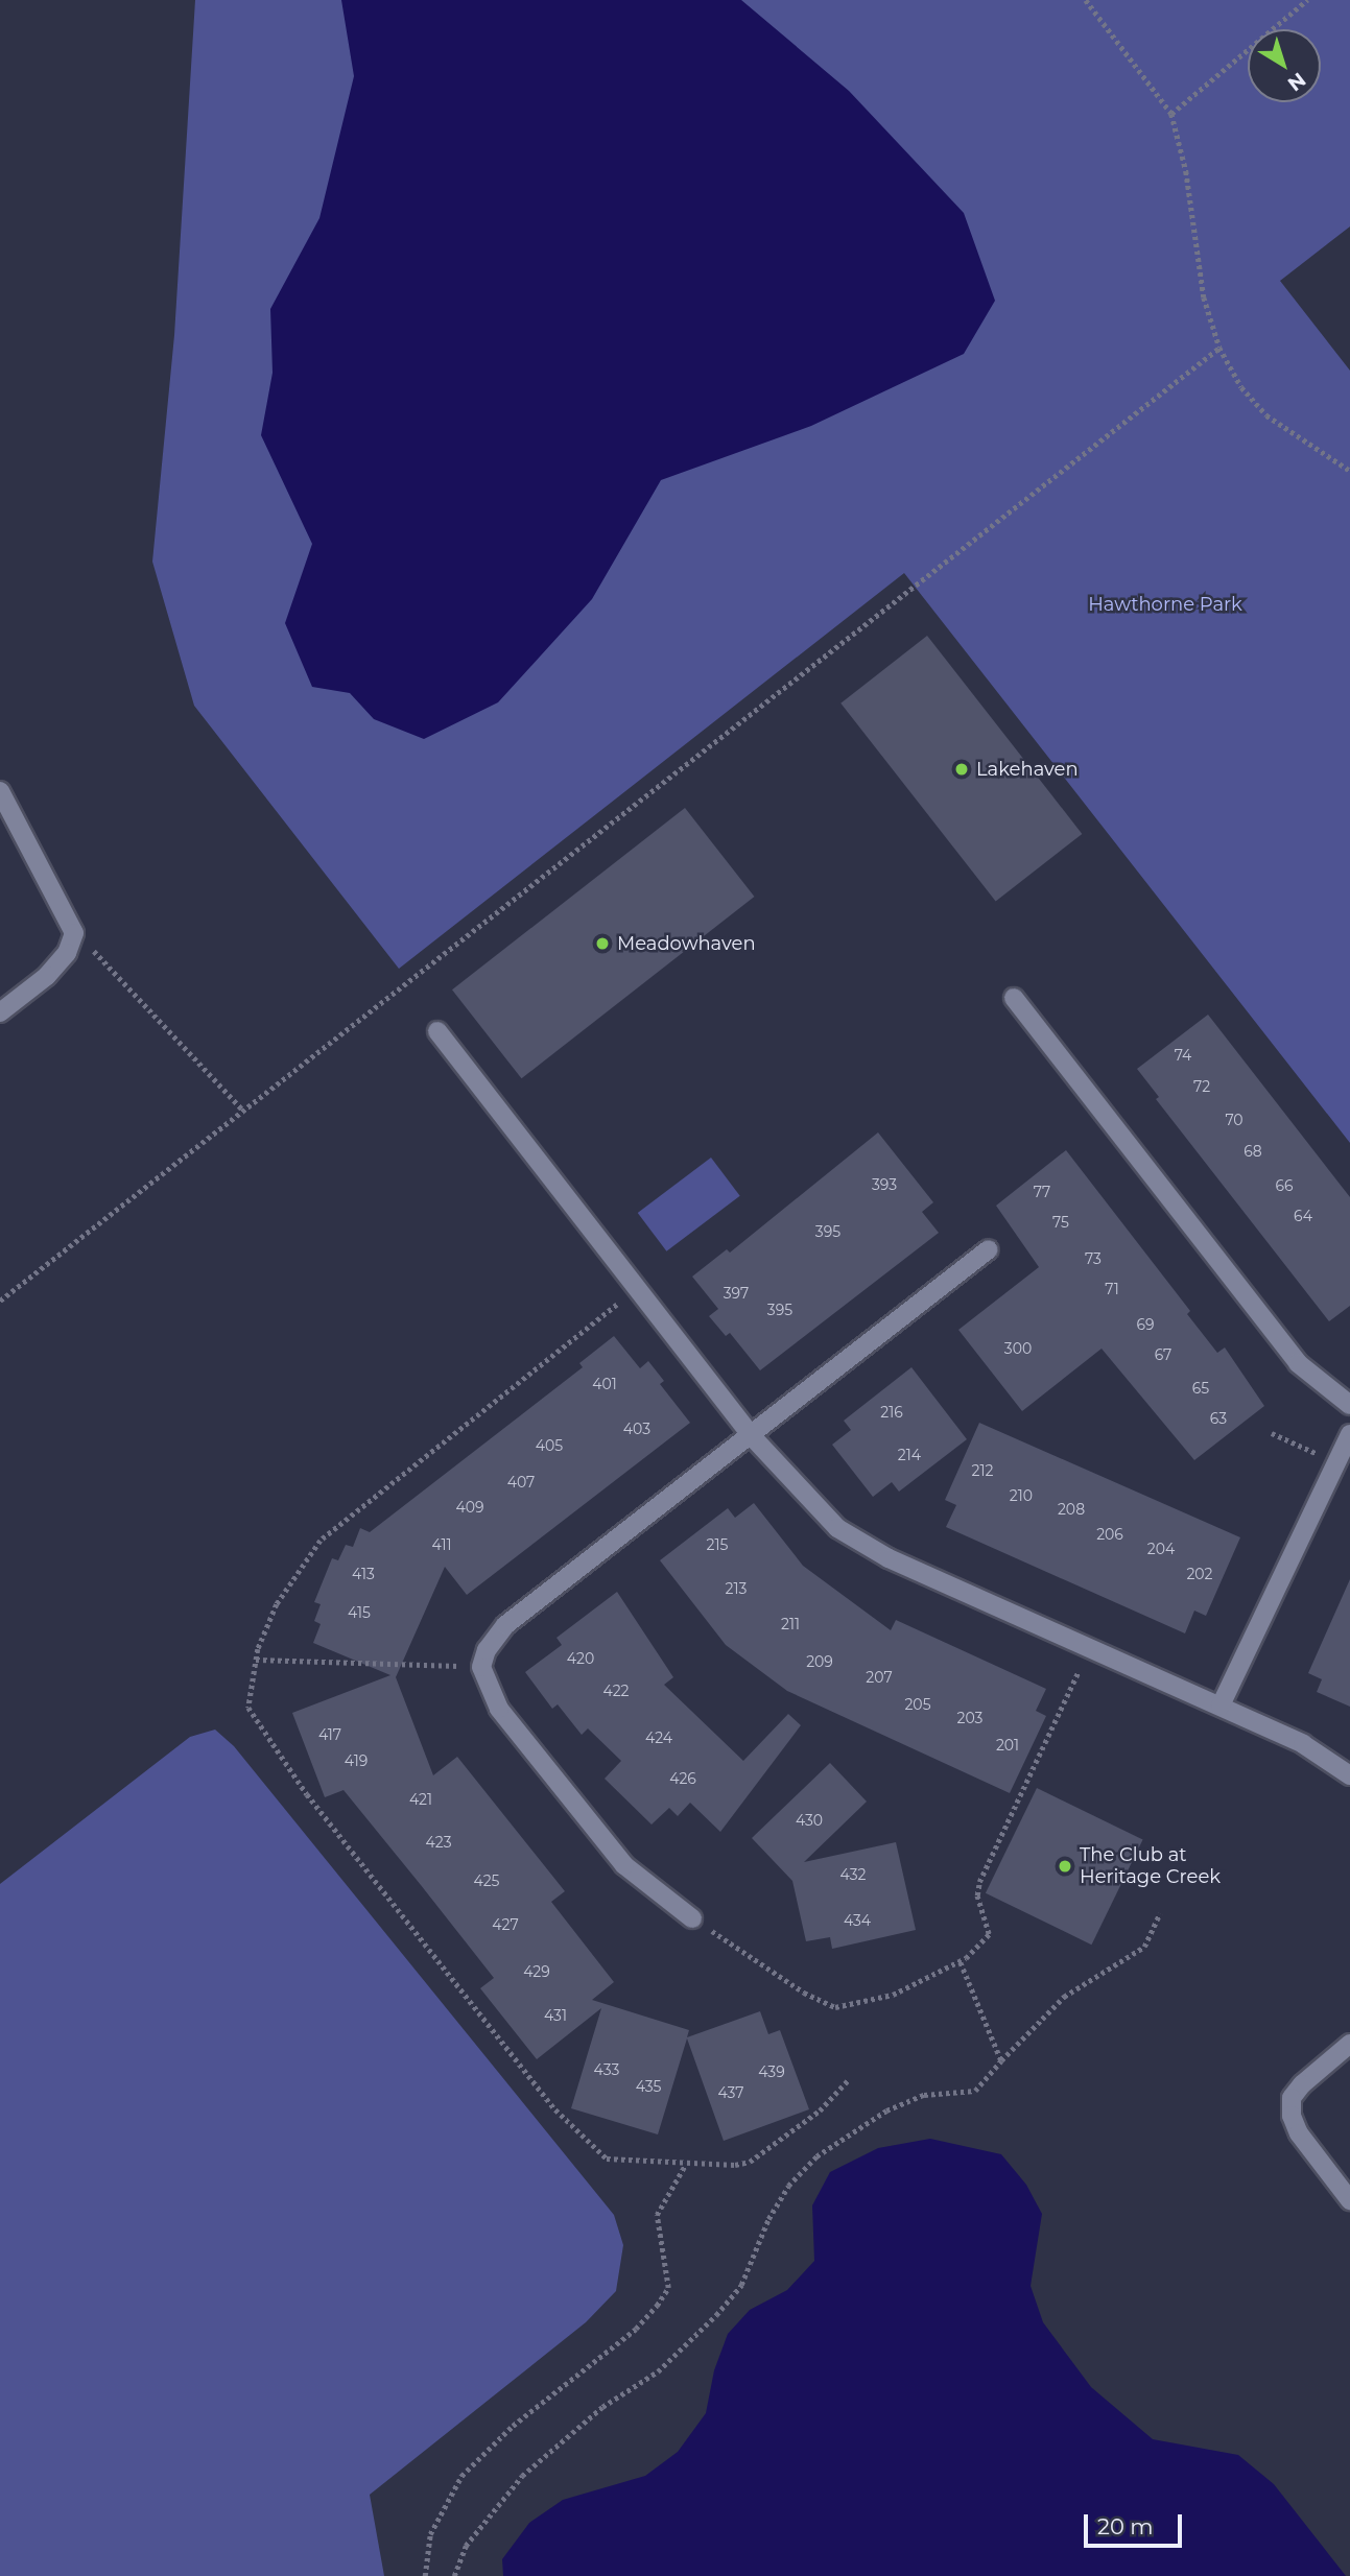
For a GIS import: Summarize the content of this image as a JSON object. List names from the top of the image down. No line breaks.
{"parks":["Hawthorne Park"],"places":["Lakehaven","Meadowhaven","The Club at Heritage Creek"],"house_numbers":["74","72","70","68","393","66","77","64","75","395","73","71","397","395","69","300","67","401","65","216","63","403","405","214","212","407","210","409","208","206","411","215","204","413","202","213","415","211","420","209","207","422","205","203","417","424","201","419","426","421","430","423","432","425","434","427","429","431","433","439","435","437"],"scale_bar":"20 m","north":"bottom right"}
